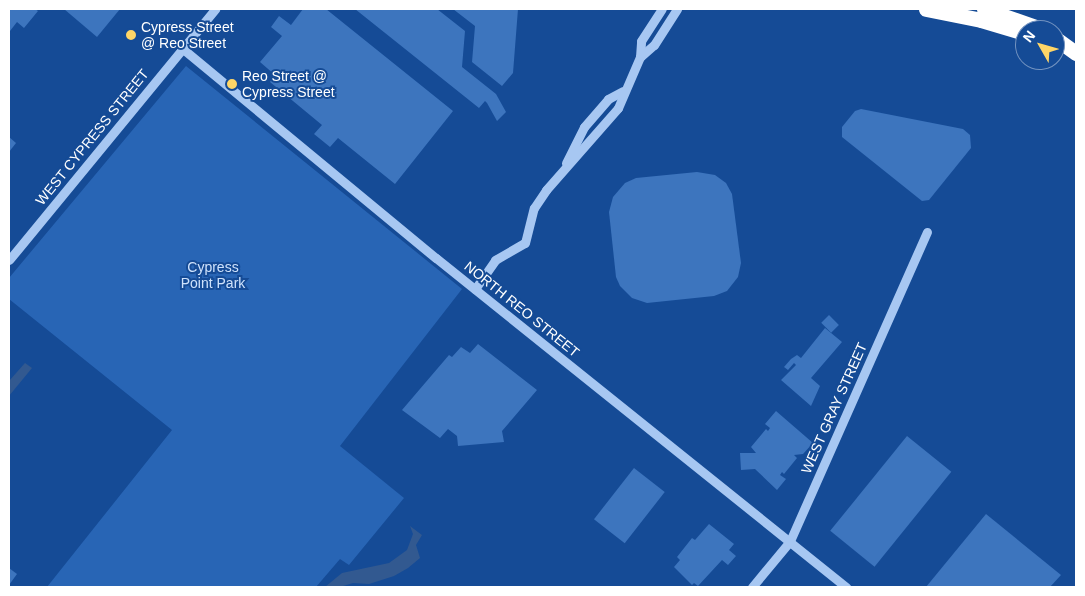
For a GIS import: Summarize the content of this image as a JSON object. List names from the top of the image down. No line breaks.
{"streets":{"street":["WEST CYPRESS STREET","NORTH REO STREET","WEST GRAY STREET"]},"crossings":[["WEST CYPRESS STREET","NORTH REO STREET"],["NORTH REO STREET","WEST GRAY STREET"]],"parks":["Cypress Point Park"],"places":["Cypress Street @ Reo Street","Reo Street @ Cypress Street"],"north":"top left"}
